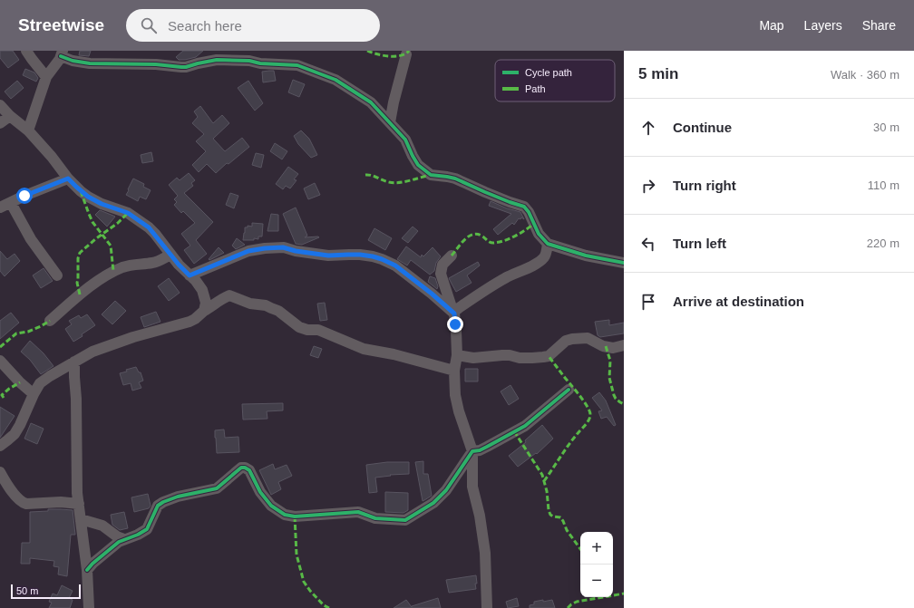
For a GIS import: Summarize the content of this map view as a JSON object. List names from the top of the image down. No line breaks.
{"legend":["Cycle path","Path"],"scale_bar":"50 m","page":{"header":"Streetwise","search":"Search here","nav":["Map","Layers","Share"],"heading":["5 min","Walk · 360 m"],"list":[["Continue","30 m"],["Turn right","110 m"],["Turn left","220 m"],"Arrive at destination"],"map_buttons":["+","−"],"scale":"50 m"}}
